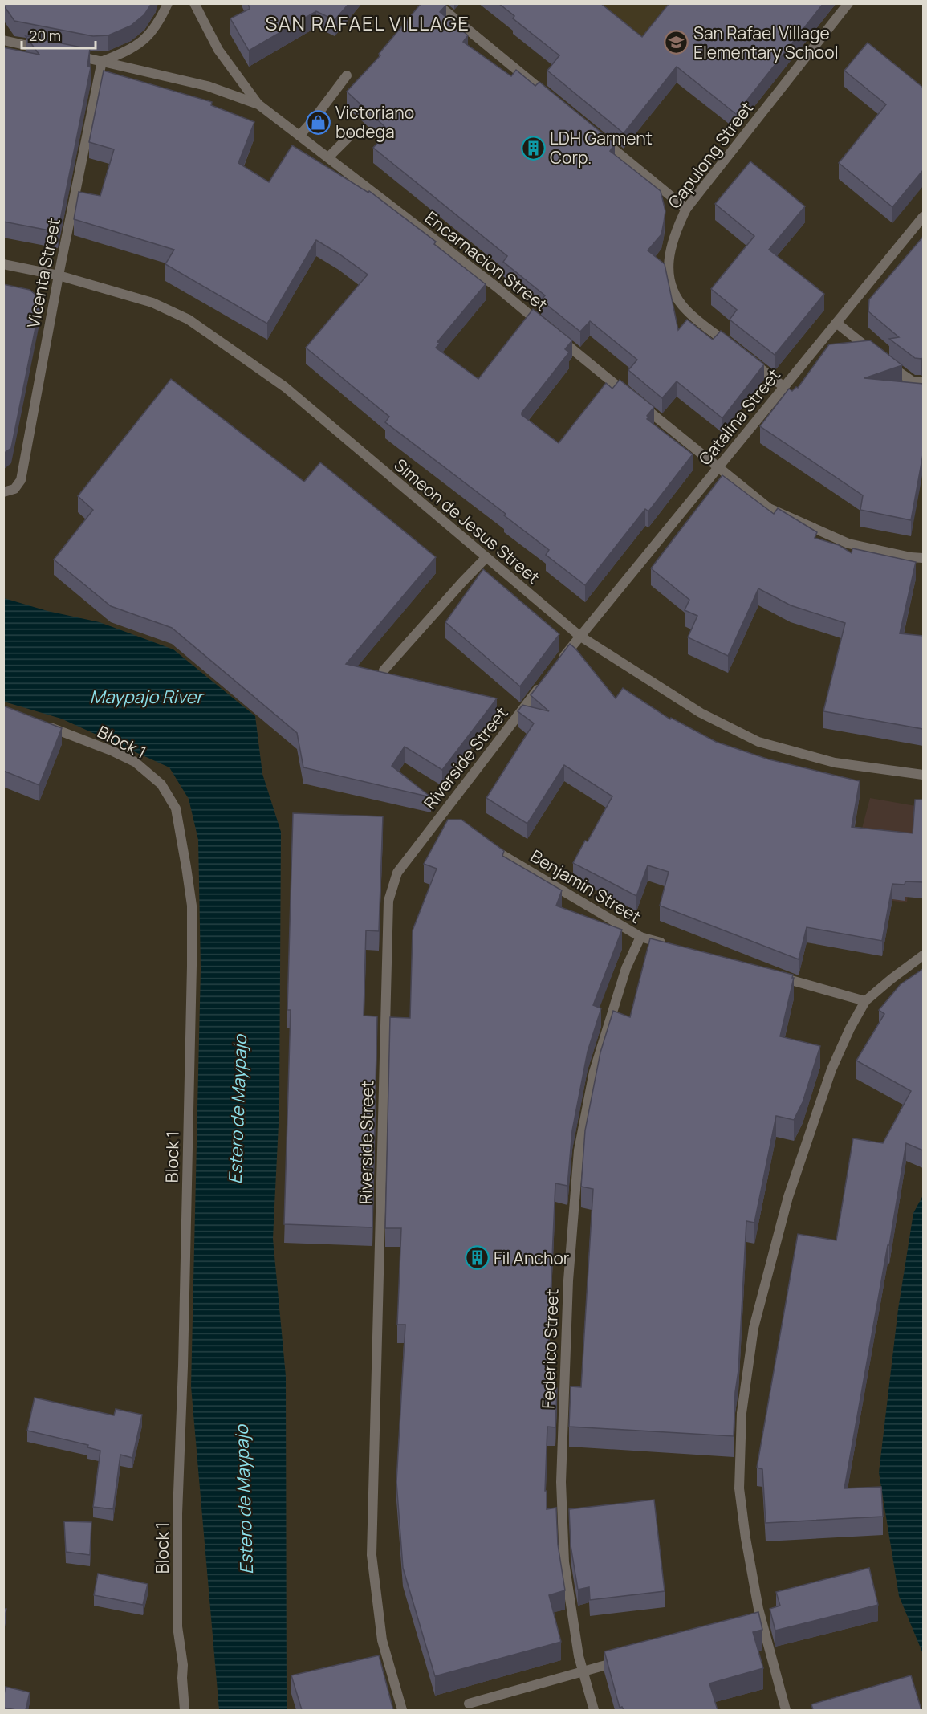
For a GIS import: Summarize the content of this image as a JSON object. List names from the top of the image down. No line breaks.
{"streets":{"street":["Capulong Street","Encarnacion Street","Vicenta Street","Catalina Street","Simeon de Jesus Street","Block 1","Riverside Street","Benjamin Street","Federico Street"]},"crossings":[["Capulong Street","Catalina Street"],["Encarnacion Street","Vicenta Street"],["Encarnacion Street","Catalina Street"],["Vicenta Street","Simeon de Jesus Street"],["Catalina Street","Simeon de Jesus Street"],["Benjamin Street","Federico Street"]],"districts":["SAN RAFAEL VILLAGE"],"water":["Maypajo River","Estero de Maypajo"],"places":{"school or university":["San Rafael Village Elementary School"],"shop":["Victoriano bodega"],"building":["LDH Garment Corp.","Fil Anchor"]},"scale_bar":"20 m"}
